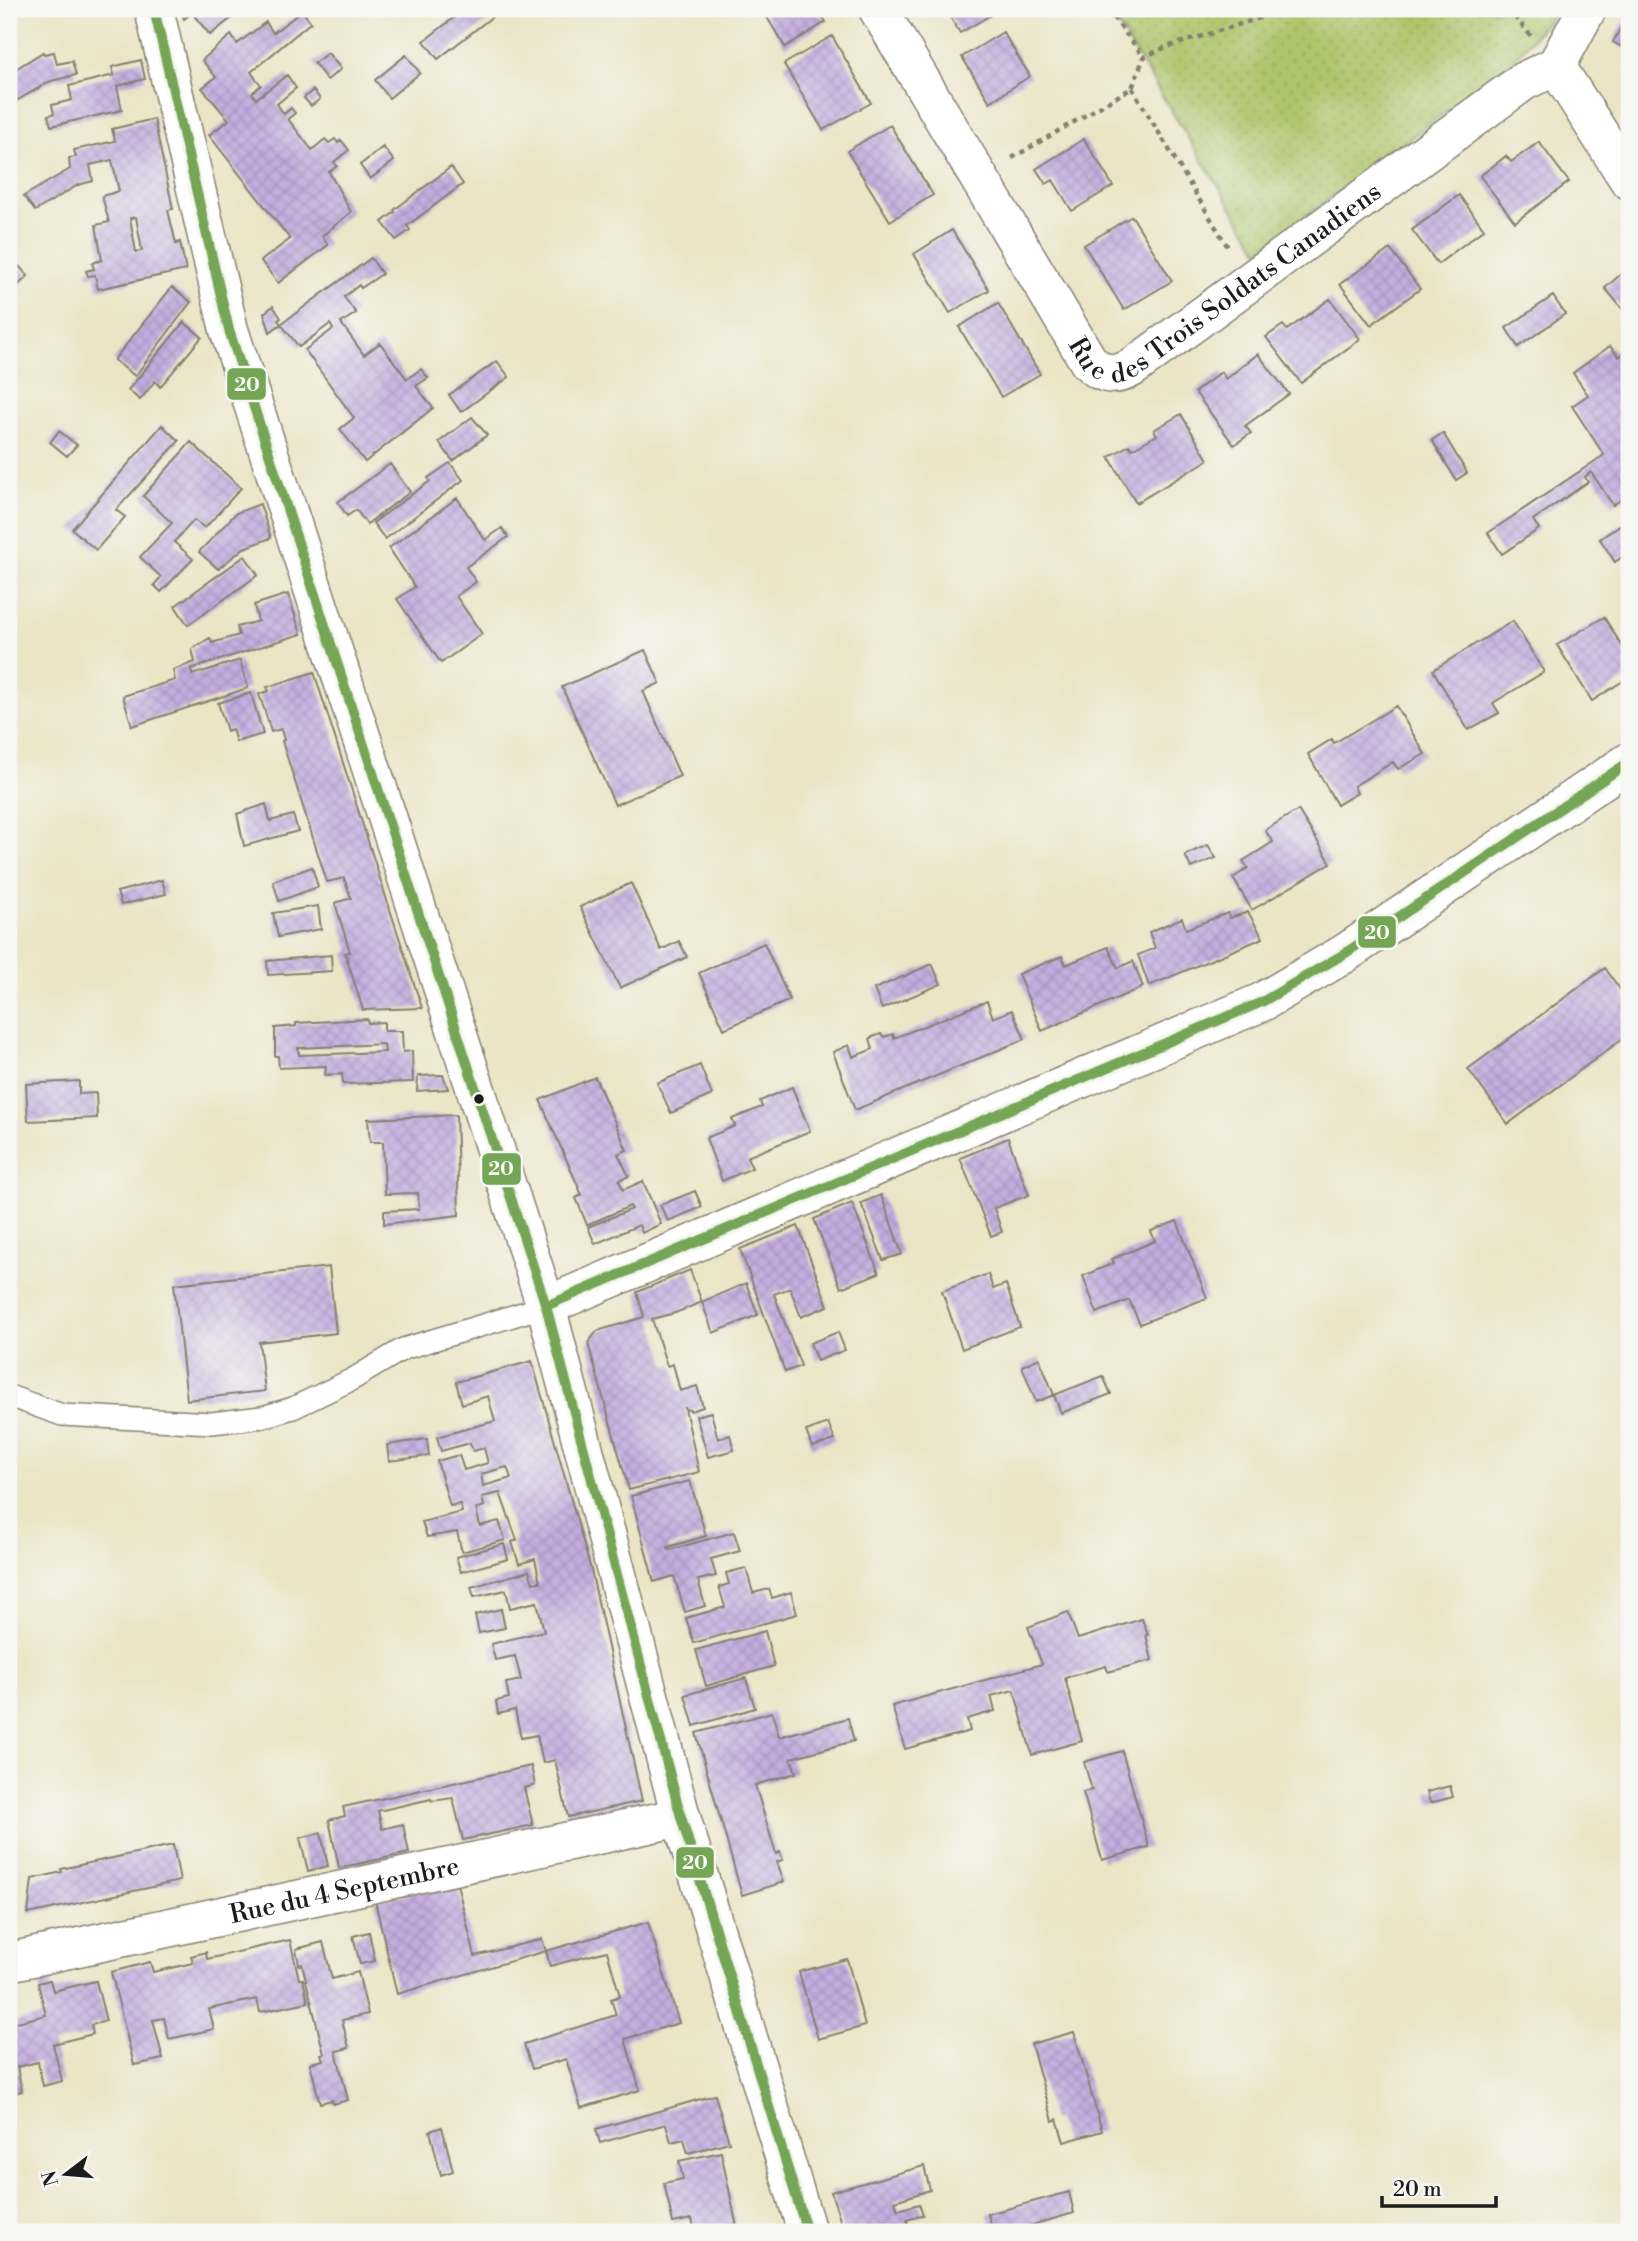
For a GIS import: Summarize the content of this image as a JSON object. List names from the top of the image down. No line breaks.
{"streets":{"street":["Rue des Trois Soldats Canadiens","Rue du 4 Septembre"]},"lines":["transit line 20"],"scale_bar":"20 m","north":"left"}
